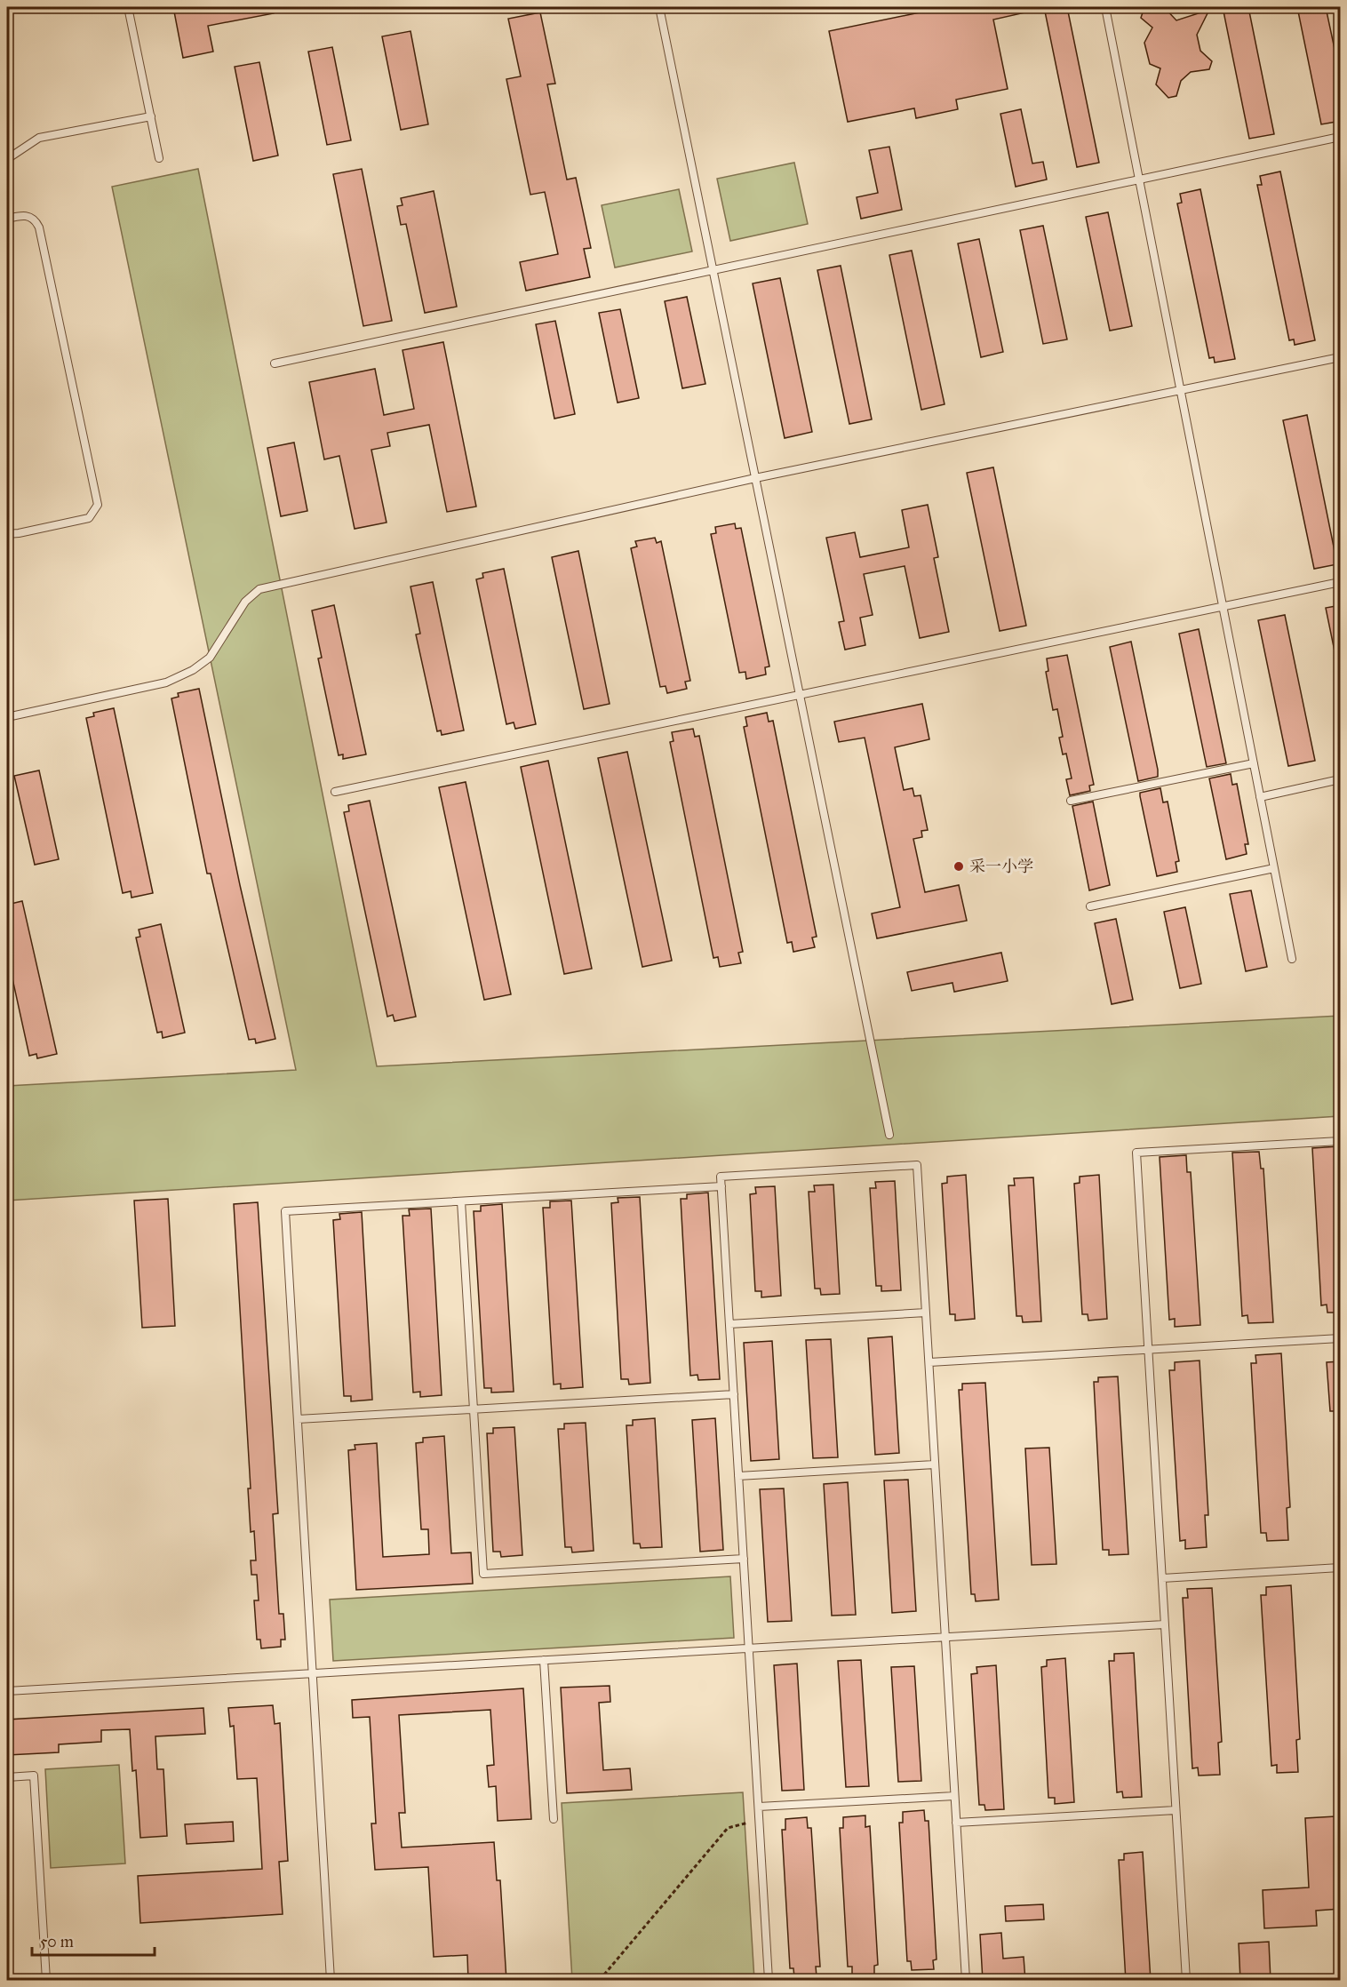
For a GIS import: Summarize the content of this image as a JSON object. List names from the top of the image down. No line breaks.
{"places":["采一小学"],"scale_bar":"50 m"}
